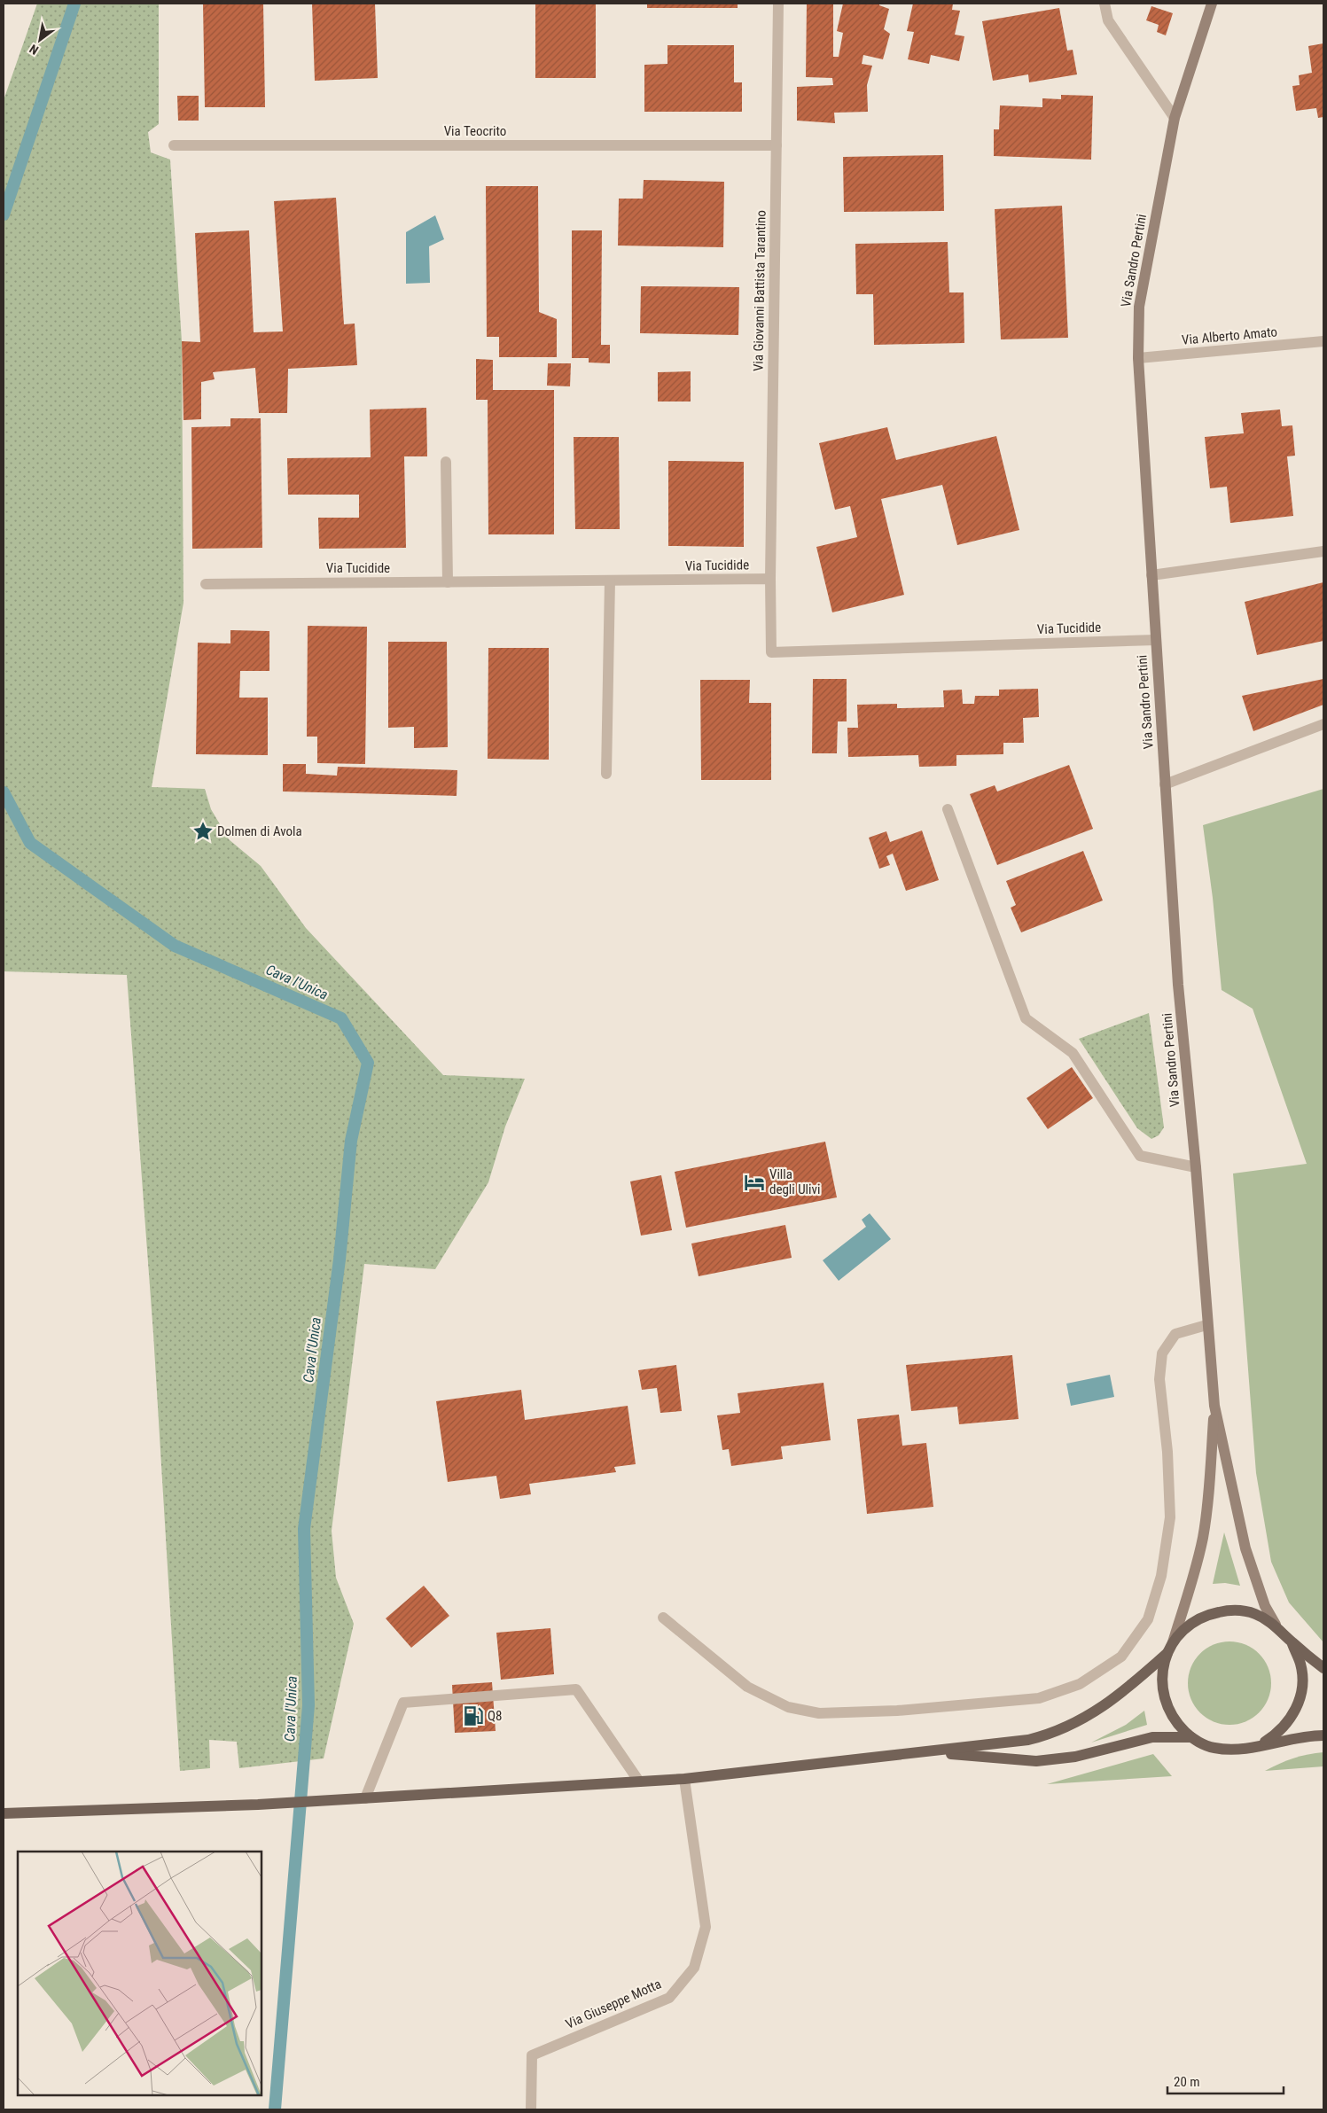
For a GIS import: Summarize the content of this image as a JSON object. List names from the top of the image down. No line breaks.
{"streets":{"street":["Via Teocrito","Via Sandro Pertini","Via Giovanni Battista Tarantino","Via Alberto Amato","Via Tucidide","Via Giuseppe Motta"]},"crossings":[["Via Teocrito","Via Giovanni Battista Tarantino"],["Via Sandro Pertini","Via Alberto Amato"],["Via Sandro Pertini","Via Tucidide"],["Via Giovanni Battista Tarantino","Via Tucidide"]],"water":["Cava l'Unica"],"places":{"place":["Dolmen di Avola"],"hotel":["Villa degli Ulivi"],"fuel station":["Q8"]},"scale_bar":"20 m","north":"bottom left"}
